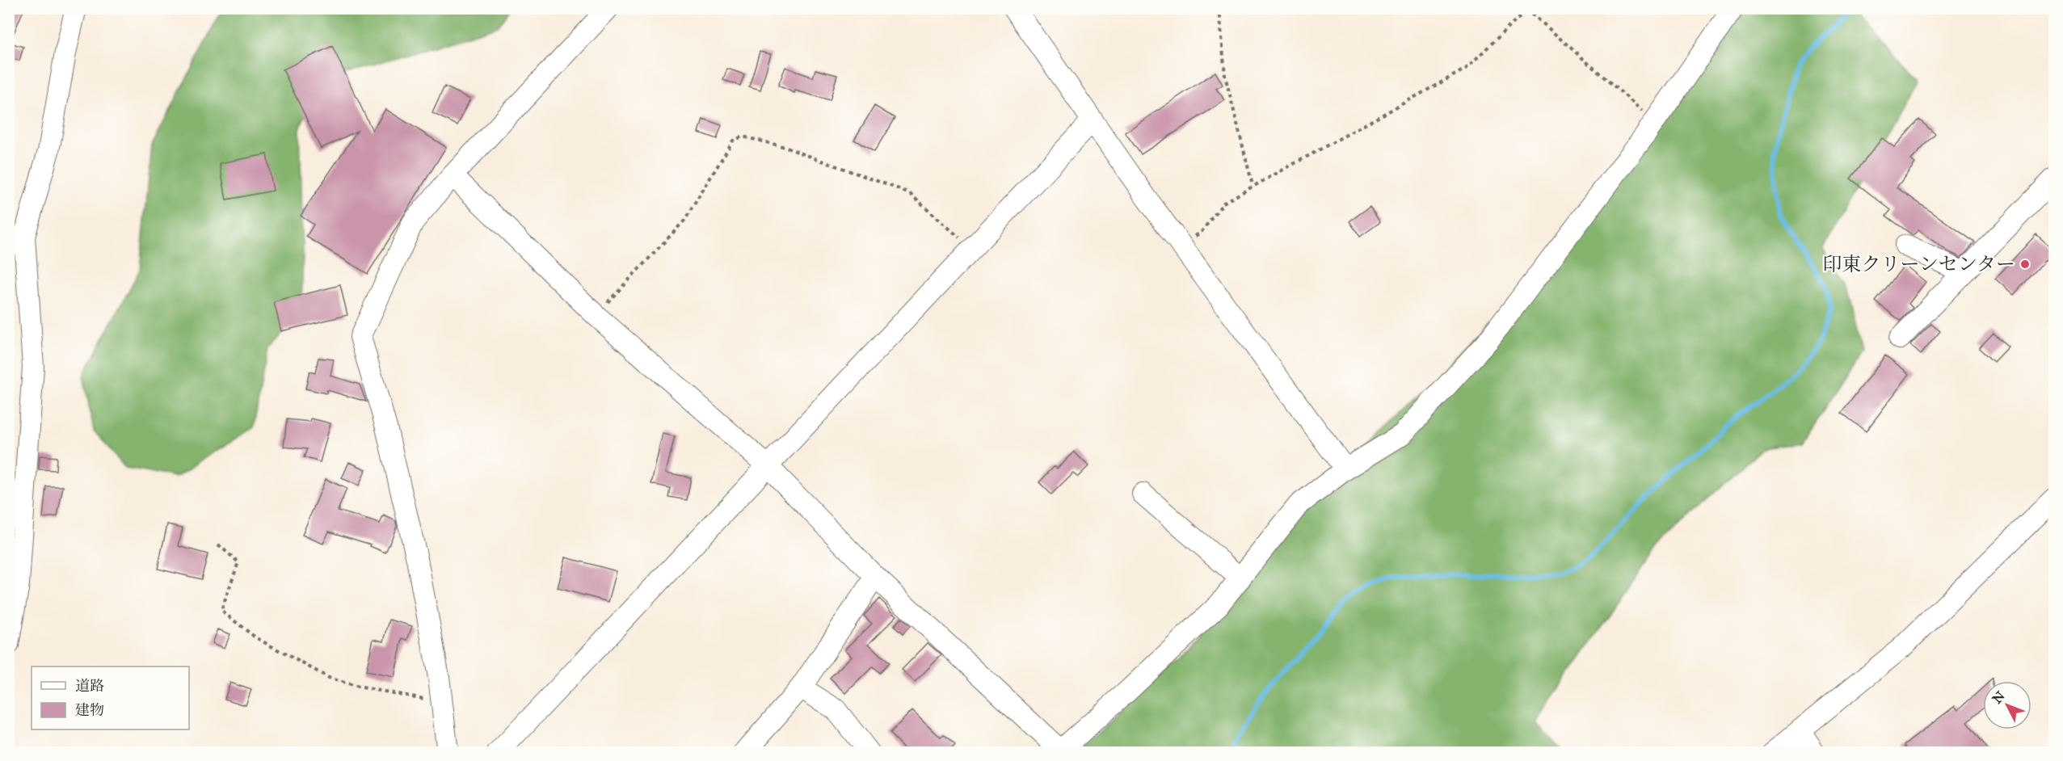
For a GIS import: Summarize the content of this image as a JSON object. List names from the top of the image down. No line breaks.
{"places":["印東クリーンセンター"],"legend":["道路","建物"],"north":"top left"}
